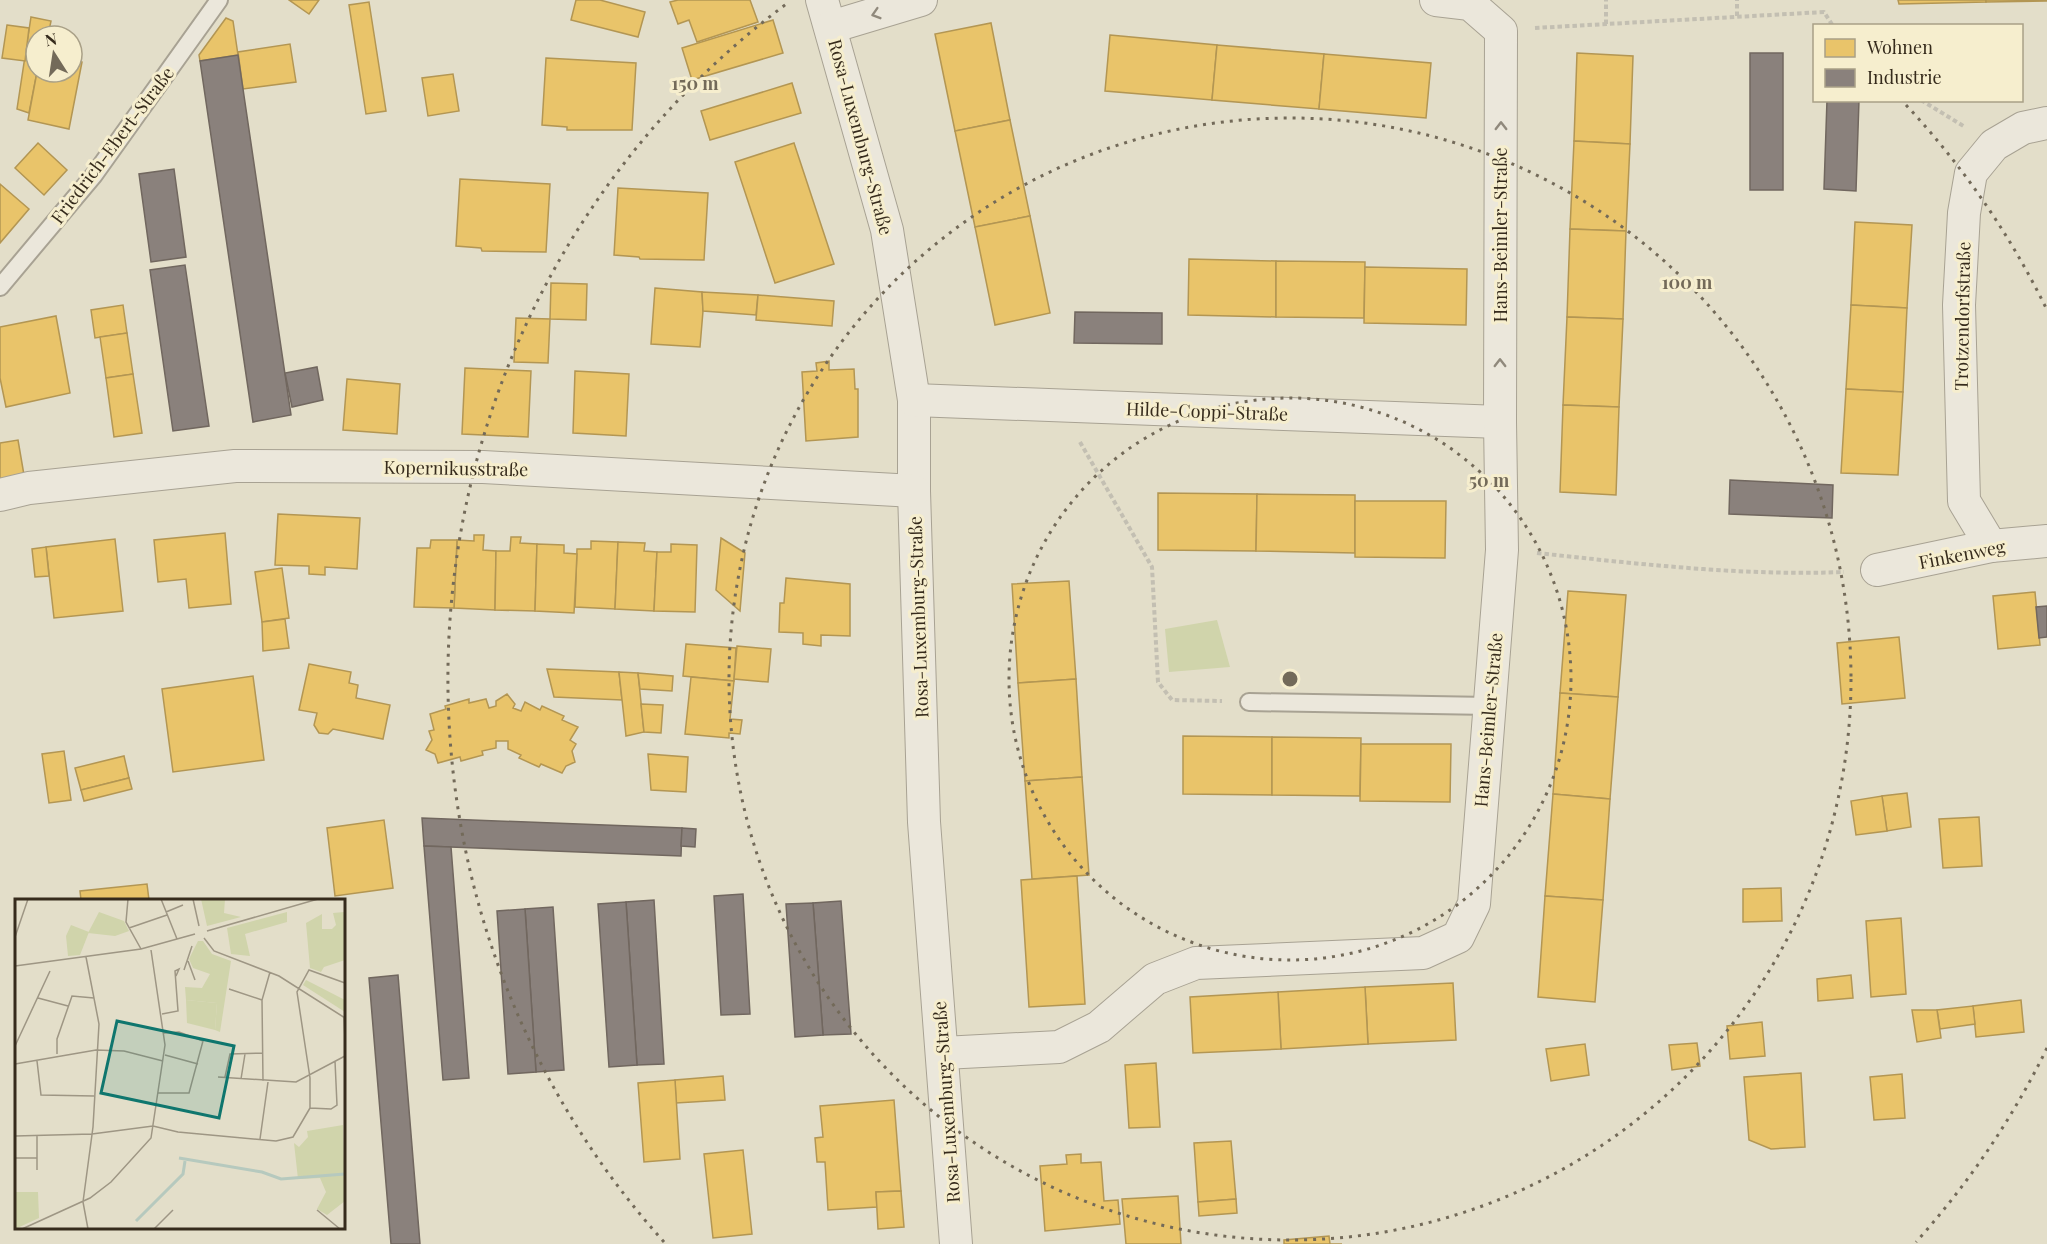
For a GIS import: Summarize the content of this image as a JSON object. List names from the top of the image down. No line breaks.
{"streets":{"street":["Rosa-Luxemburg-Straße","Hans-Beimler-Straße","Trotzendorfstraße","Hilde-Coppi-Straße","Kopernikusstraße","Finkenweg"],"lane":["Friedrich-Ebert-Straße"]},"crossings":[["Rosa-Luxemburg-Straße","Hans-Beimler-Straße"],["Rosa-Luxemburg-Straße","Hilde-Coppi-Straße"],["Rosa-Luxemburg-Straße","Kopernikusstraße"],["Hans-Beimler-Straße","Hilde-Coppi-Straße"],["Trotzendorfstraße","Finkenweg"]],"legend":["Wohnen","Industrie"],"north":"top","rings":["150 m","100 m","50 m"]}
